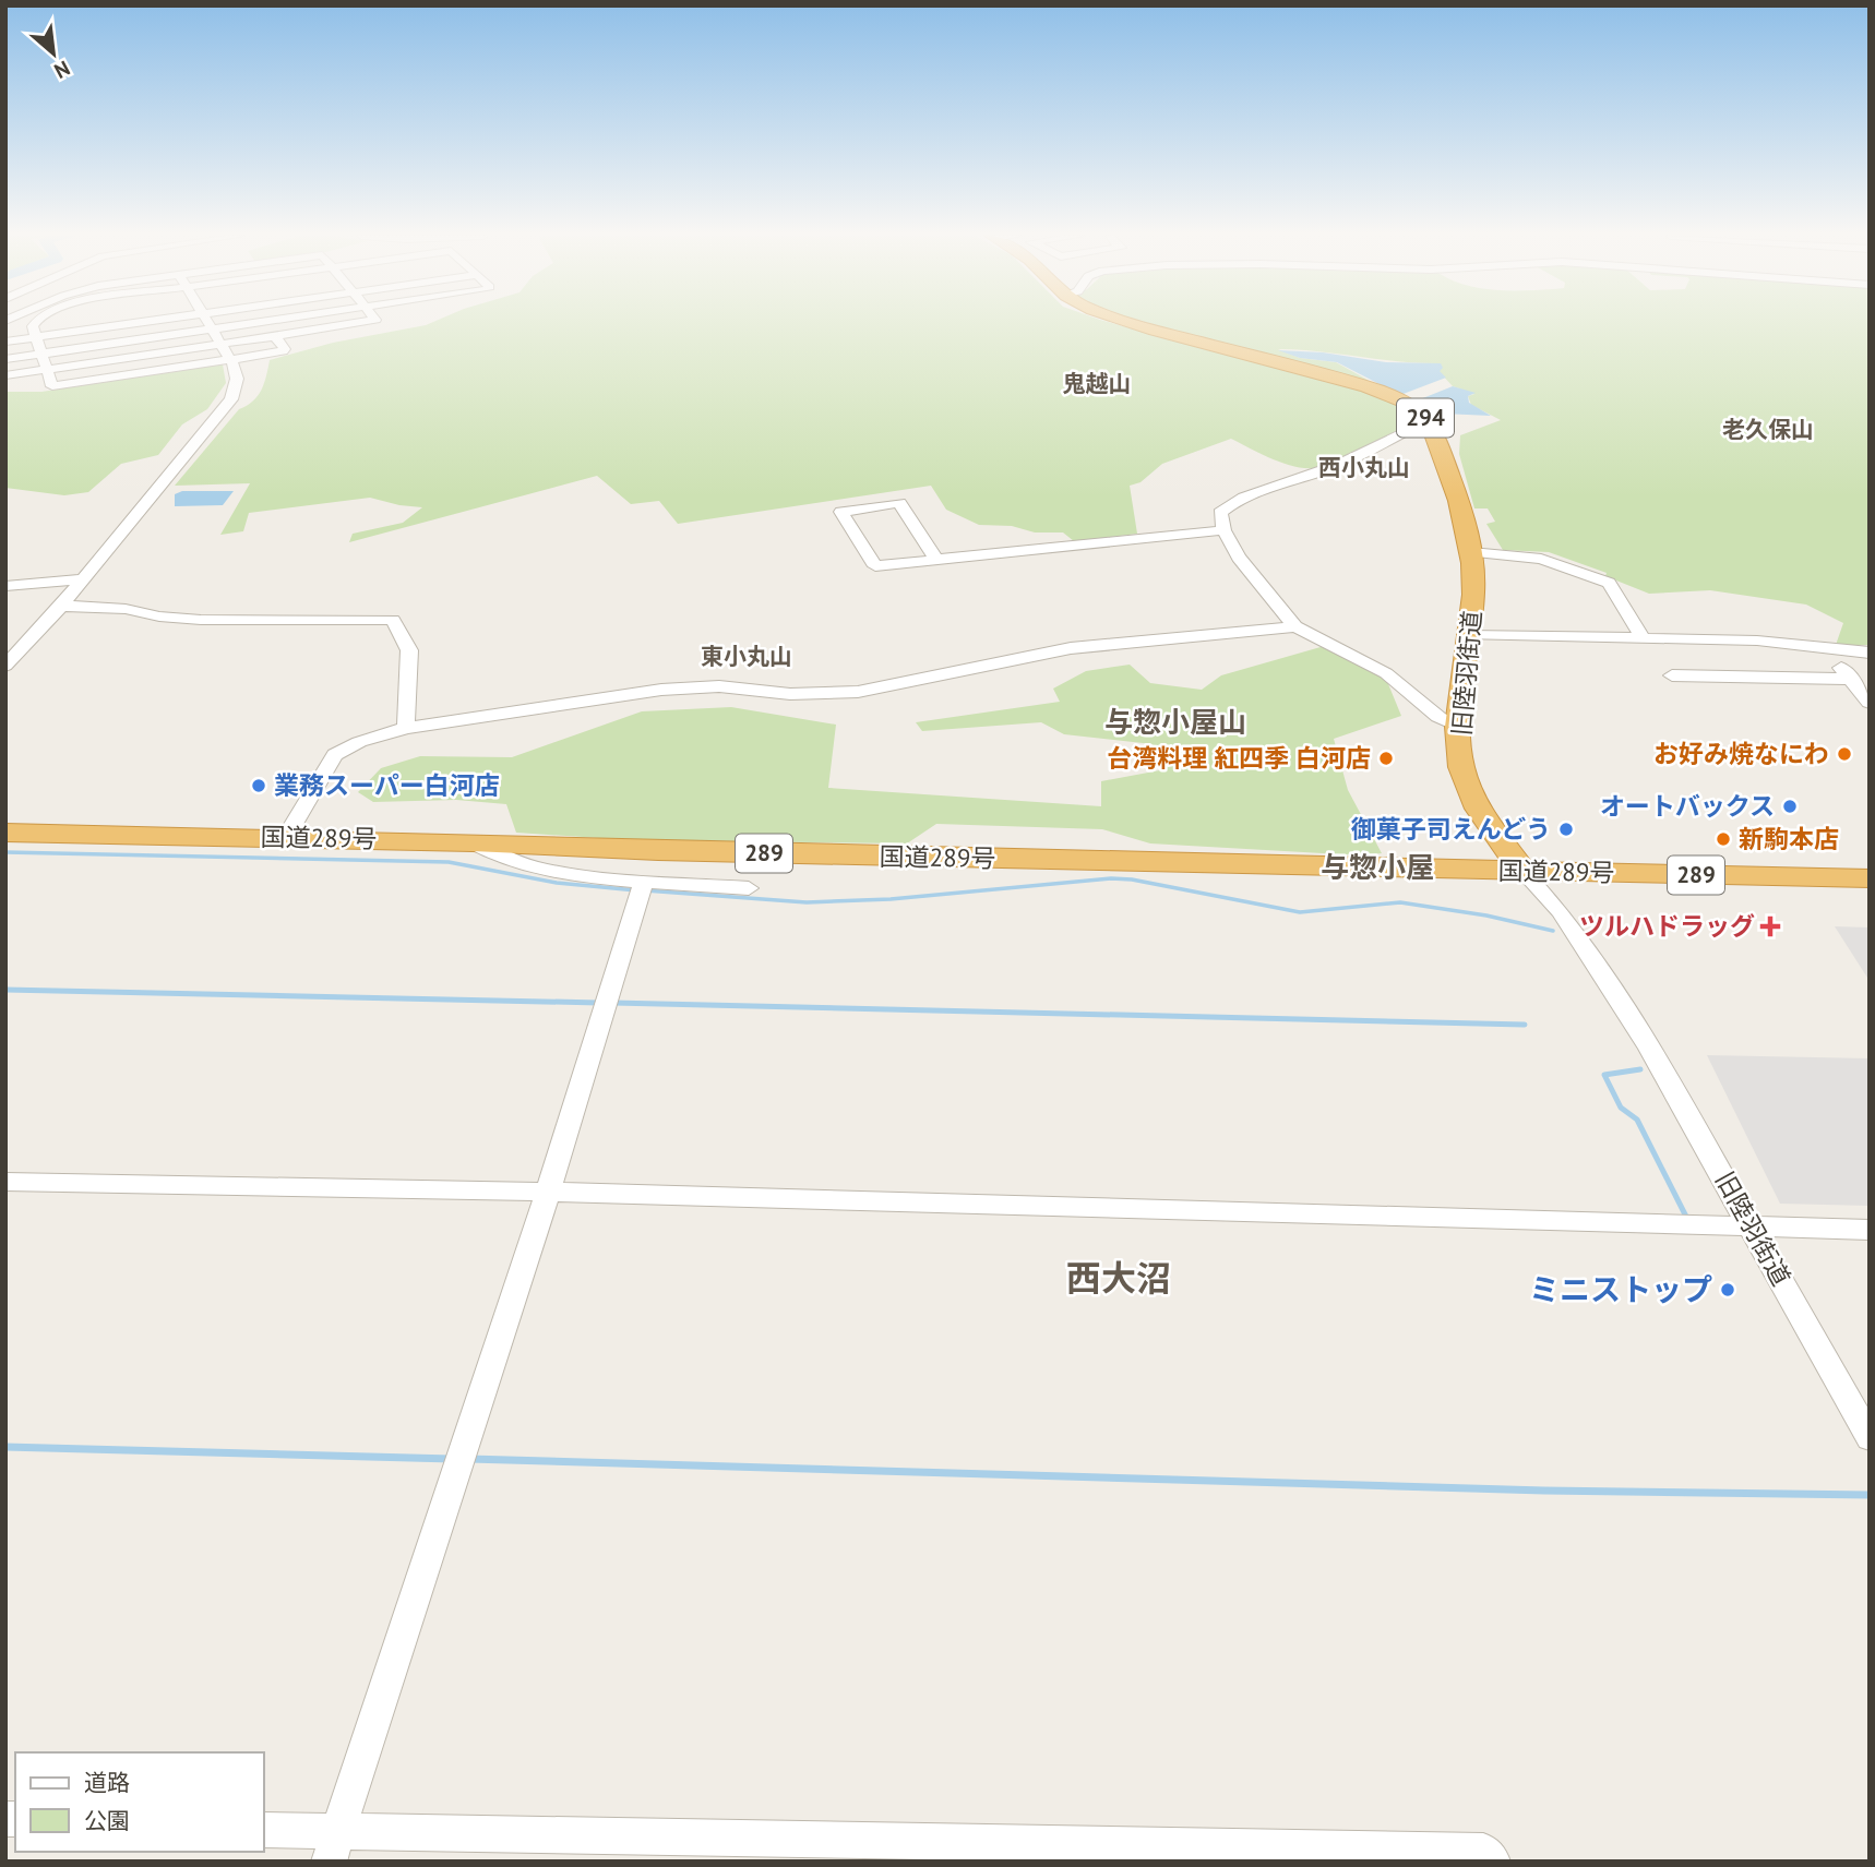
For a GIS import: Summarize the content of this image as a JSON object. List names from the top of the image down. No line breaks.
{"streets":{"highway":["294","旧陸羽街道","国道289号","289"]},"crossings":[["294","旧陸羽街道"],["旧陸羽街道","国道289号"]],"districts":["鬼越山","老久保山","西小丸山","東小丸山","与惣小屋山","与惣小屋","西大沼"],"places":{"other":["お好み焼なにわ","台湾料理 紅四季 白河店","業務スーパー白河店","オートバックス","御菓子司えんどう","新駒本店","ミニストップ"],"health":["ツルハドラッグ"]},"legend":["道路","公園"],"north":"bottom right"}
